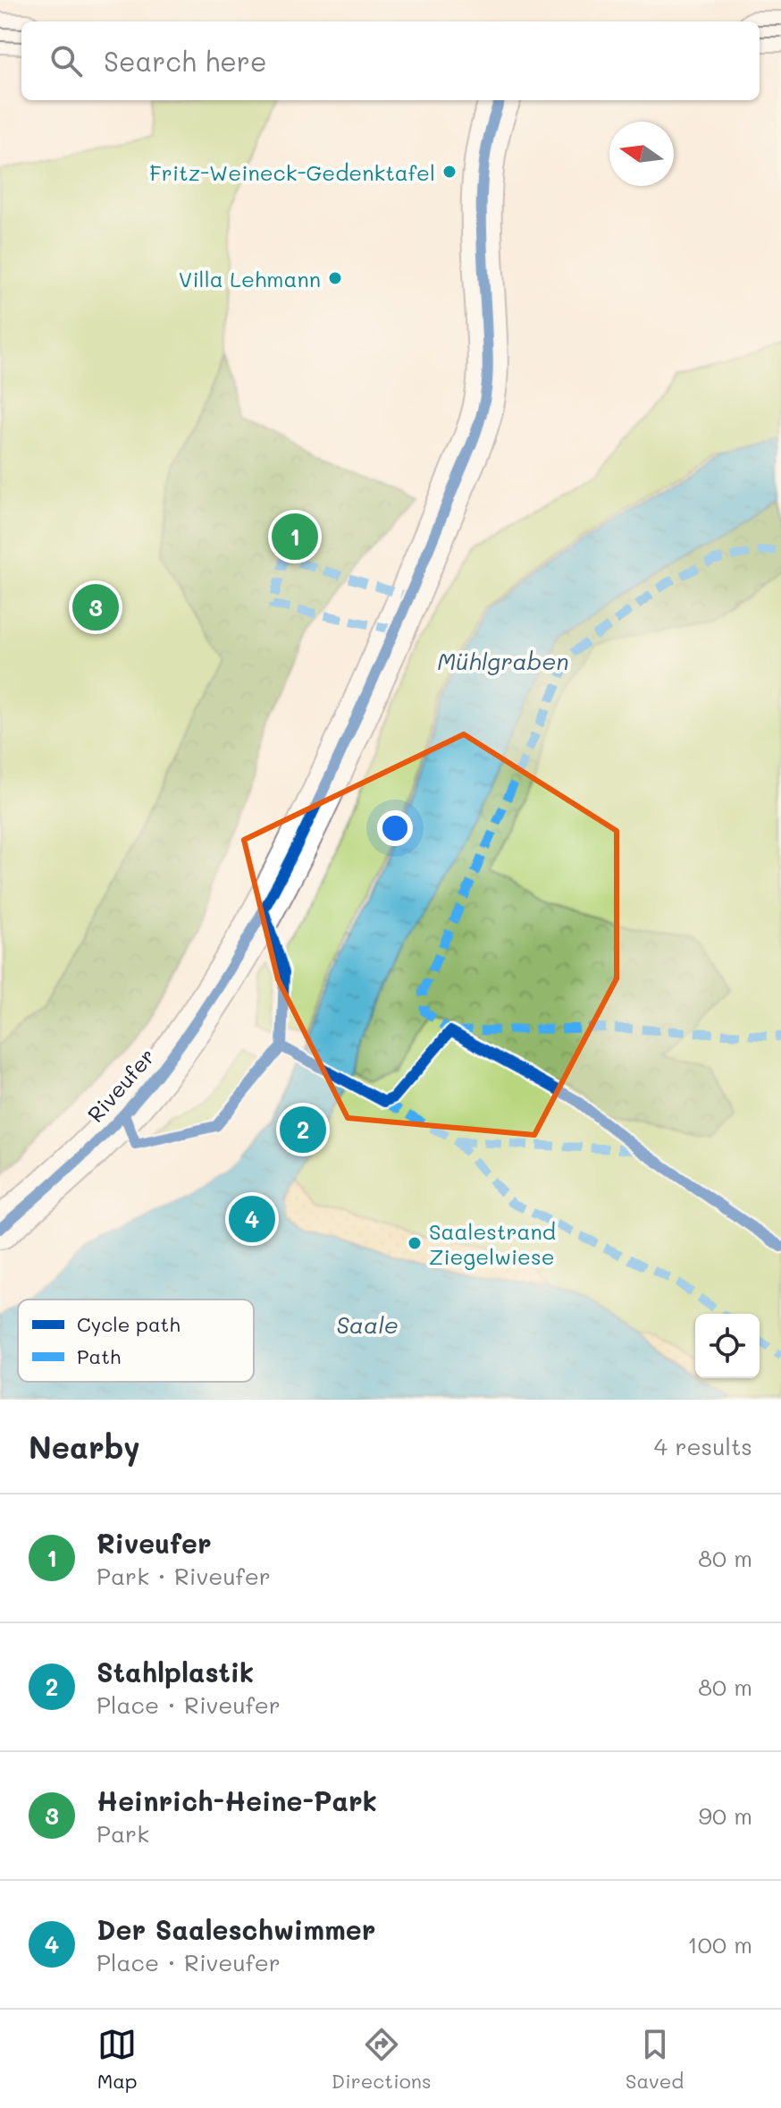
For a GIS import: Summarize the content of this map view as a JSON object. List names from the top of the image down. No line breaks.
{"streets":{"street":["Riveufer"]},"water":["Mühlgraben","Saale"],"places":["Fritz-Weineck-Gedenktafel","Villa Lehmann","Saalestrand Ziegelwiese"],"legend":["Cycle path","Path"],"north":"left","page":{"search":"Search here","pins":["1","3","2","4"],"heading":["Nearby","4 results"],"list":[{"mark":"1","name":"Riveufer","note":"Park · Riveufer","value":"80 m"},{"mark":"2","name":"Stahlplastik","note":"Place · Riveufer","value":"80 m"},{"mark":"3","name":"Heinrich-Heine-Park","note":"Park","value":"90 m"},{"mark":"4","name":"Der Saaleschwimmer","note":"Place · Riveufer","value":"100 m"}],"nav":["Map","Directions","Saved"]}}
